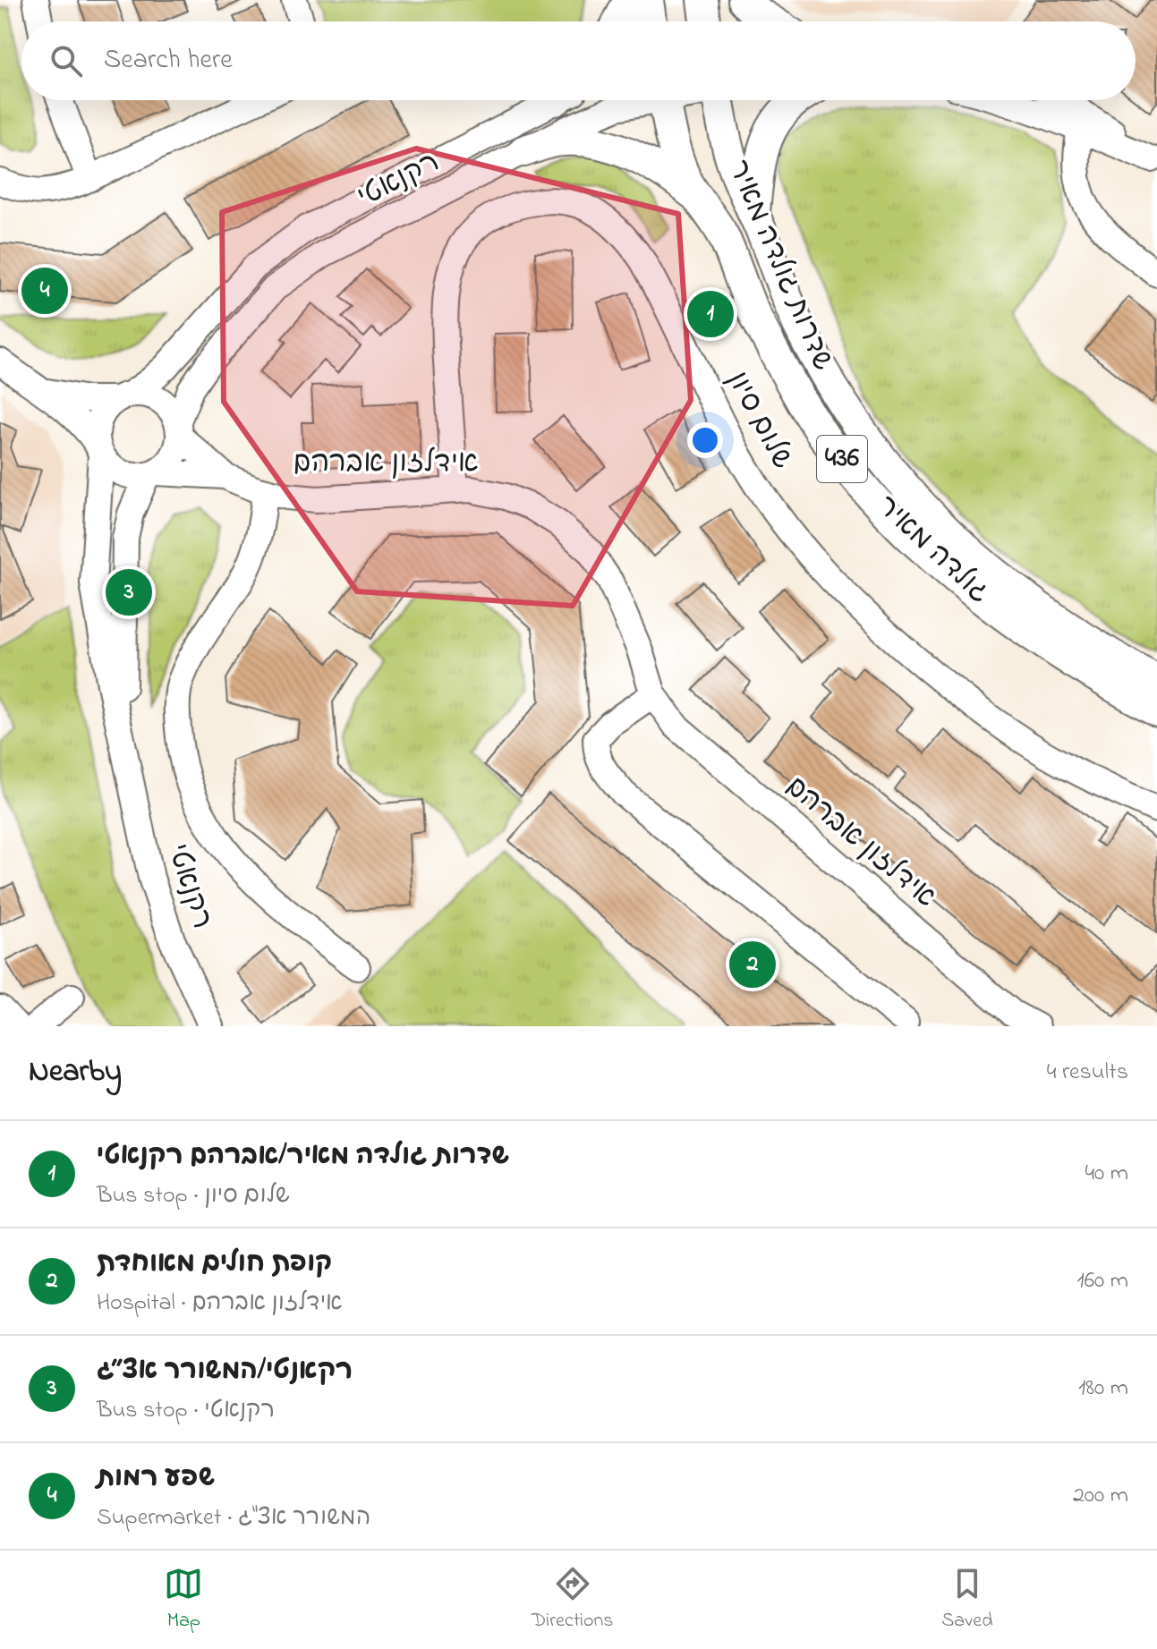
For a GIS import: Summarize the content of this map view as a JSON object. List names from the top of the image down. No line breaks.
{"streets":{"main road":["שדרות גולדה מאיר","436","גולדה מאיר"],"street":["רקנאטי","שלום סיון","אידלזון אברהם"]},"crossings":[["שלום סיון","אידלזון אברהם"]],"page":{"search":"Search here","pins":["4","1","3","2"],"heading":["Nearby","4 results"],"list":[{"mark":"1","name":"שדרות גולדה מאיר/אברהם רקנאטי","note":"Bus stop · שלום סיון","value":"40 m"},{"mark":"2","name":"קופת חולים מאוחדת","note":"Hospital · אידלזון אברהם","value":"160 m"},{"mark":"3","name":"רקאנטי/המשורר אצ״ג","note":"Bus stop · רקנאטי","value":"180 m"},{"mark":"4","name":"שפע רמות","note":"Supermarket · המשורר אצ\"ג","value":"200 m"}],"nav":["Map","Directions","Saved"]}}
